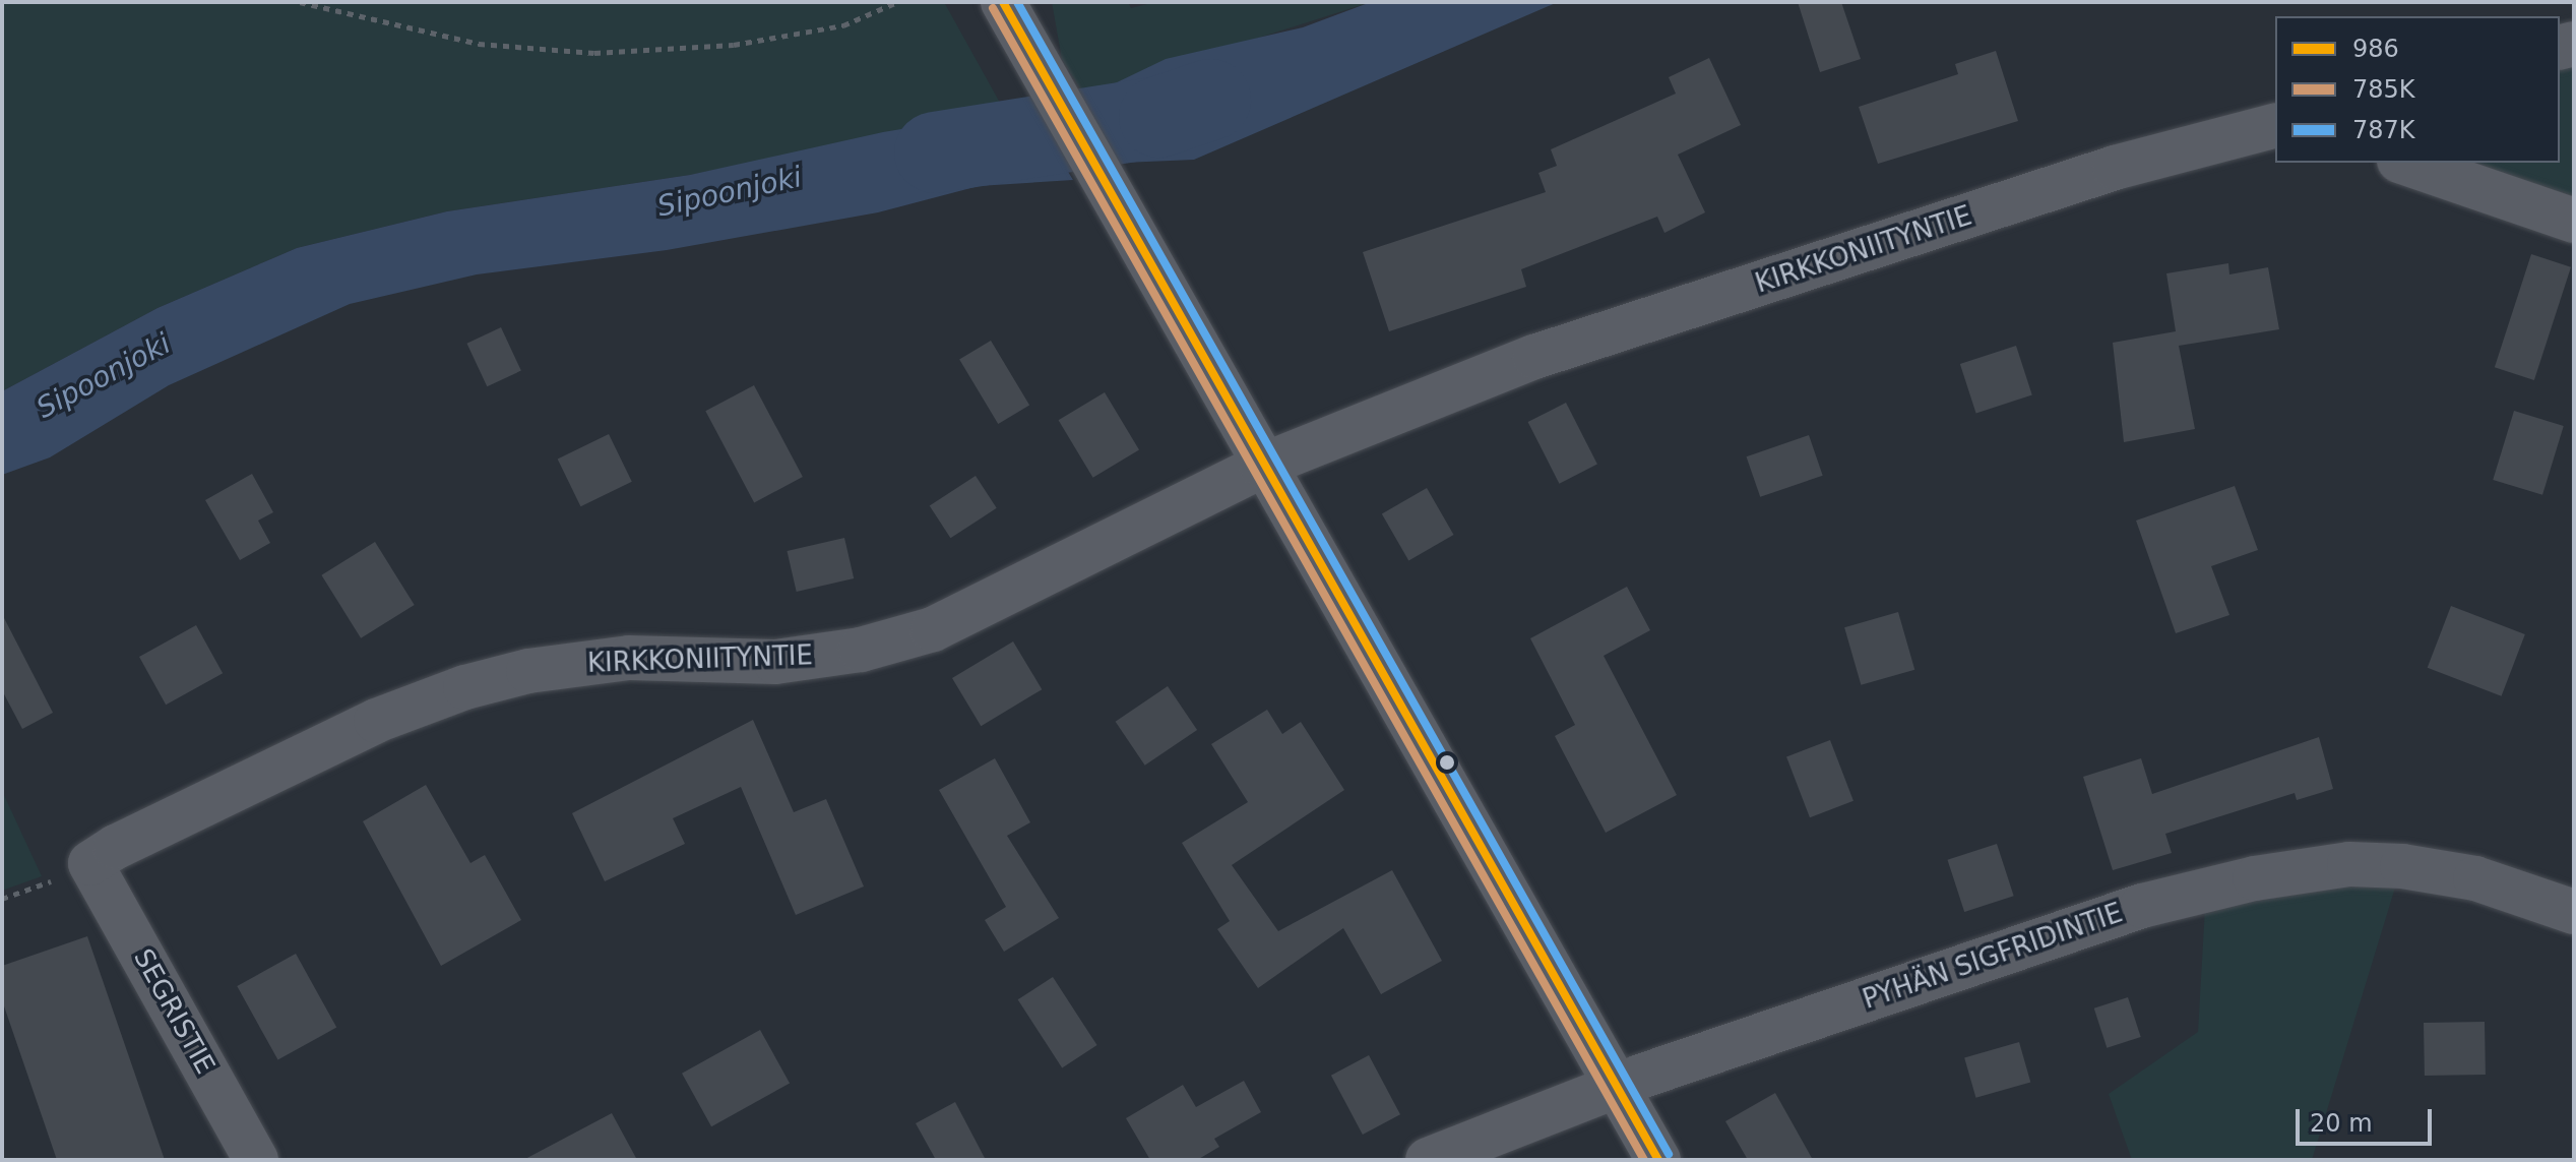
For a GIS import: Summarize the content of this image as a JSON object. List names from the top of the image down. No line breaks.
{"streets":{"street":["KIRKKONIITYNTIE","PYHÄN SIGFRIDINTIE","SEGRISTIE"]},"crossings":[["KIRKKONIITYNTIE","SEGRISTIE"]],"water":["Sipoonjoki"],"lines":["transit line 986","transit line 787K","transit line 785K"],"legend":["986","785K","787K"],"scale_bar":"20 m"}
